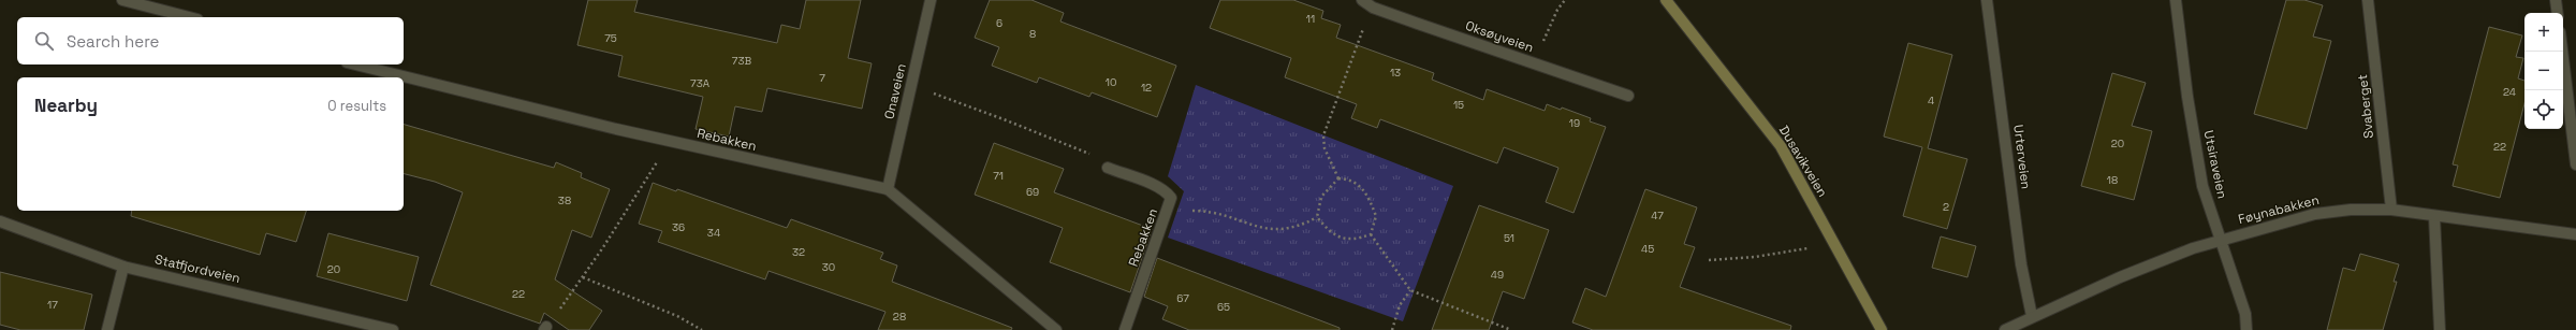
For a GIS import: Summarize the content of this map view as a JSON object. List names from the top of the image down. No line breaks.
{"streets":{"main road":["Dusavikveien"],"street":["Oksøyveien","Onaveien","Svaberget","Rebakken","Urterveien","Utsiraveien","Føynabakken","Statfjordveien"]},"crossings":[["Onaveien","Rebakken"],["Svaberget","Føynabakken"],["Urterveien","Føynabakken"],["Utsiraveien","Føynabakken"]],"house_numbers":["11","6","8","75","73B","13","7","10","73A","12","24","4","15","19","20","22","71","18","69","38","2","47","36","34","51","45","32","30","20","49","22","67","17","65","28"],"page":{"map_buttons":["+","−"],"search":"Search here","heading":["Nearby","0 results"]}}
